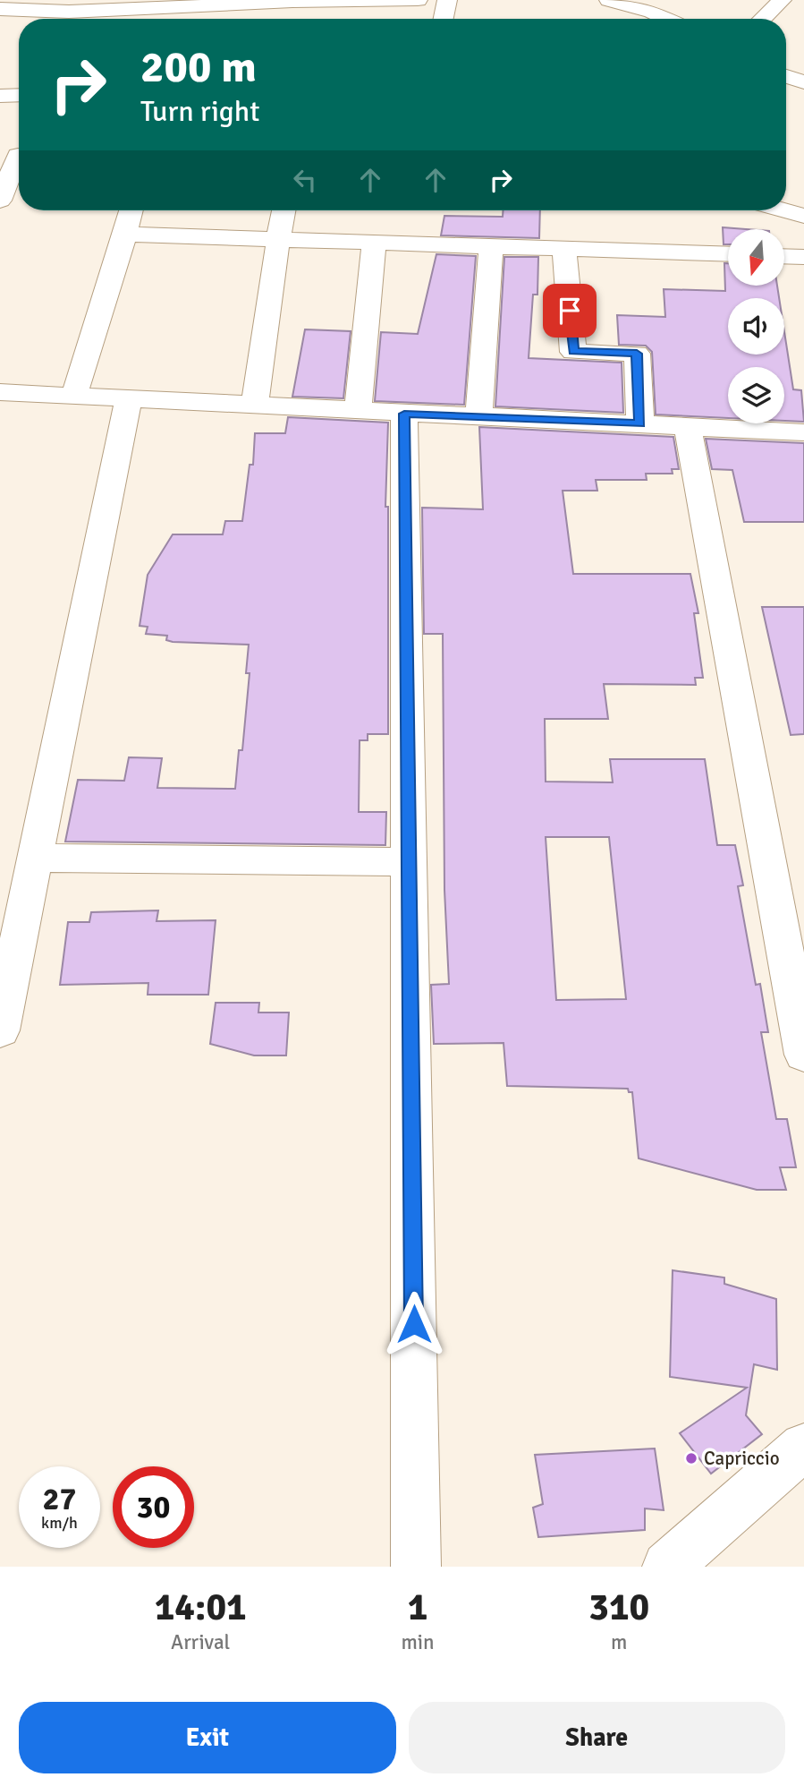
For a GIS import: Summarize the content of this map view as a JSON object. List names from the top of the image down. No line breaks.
{"places":["Capriccio"],"north":"bottom","page":{"turn":["200 m","Turn right"],"speed":"27 km/h","limit":"30","eta":["14:01","Arrival","1","min","310","m"],"buttons":["Exit","Share"]}}
